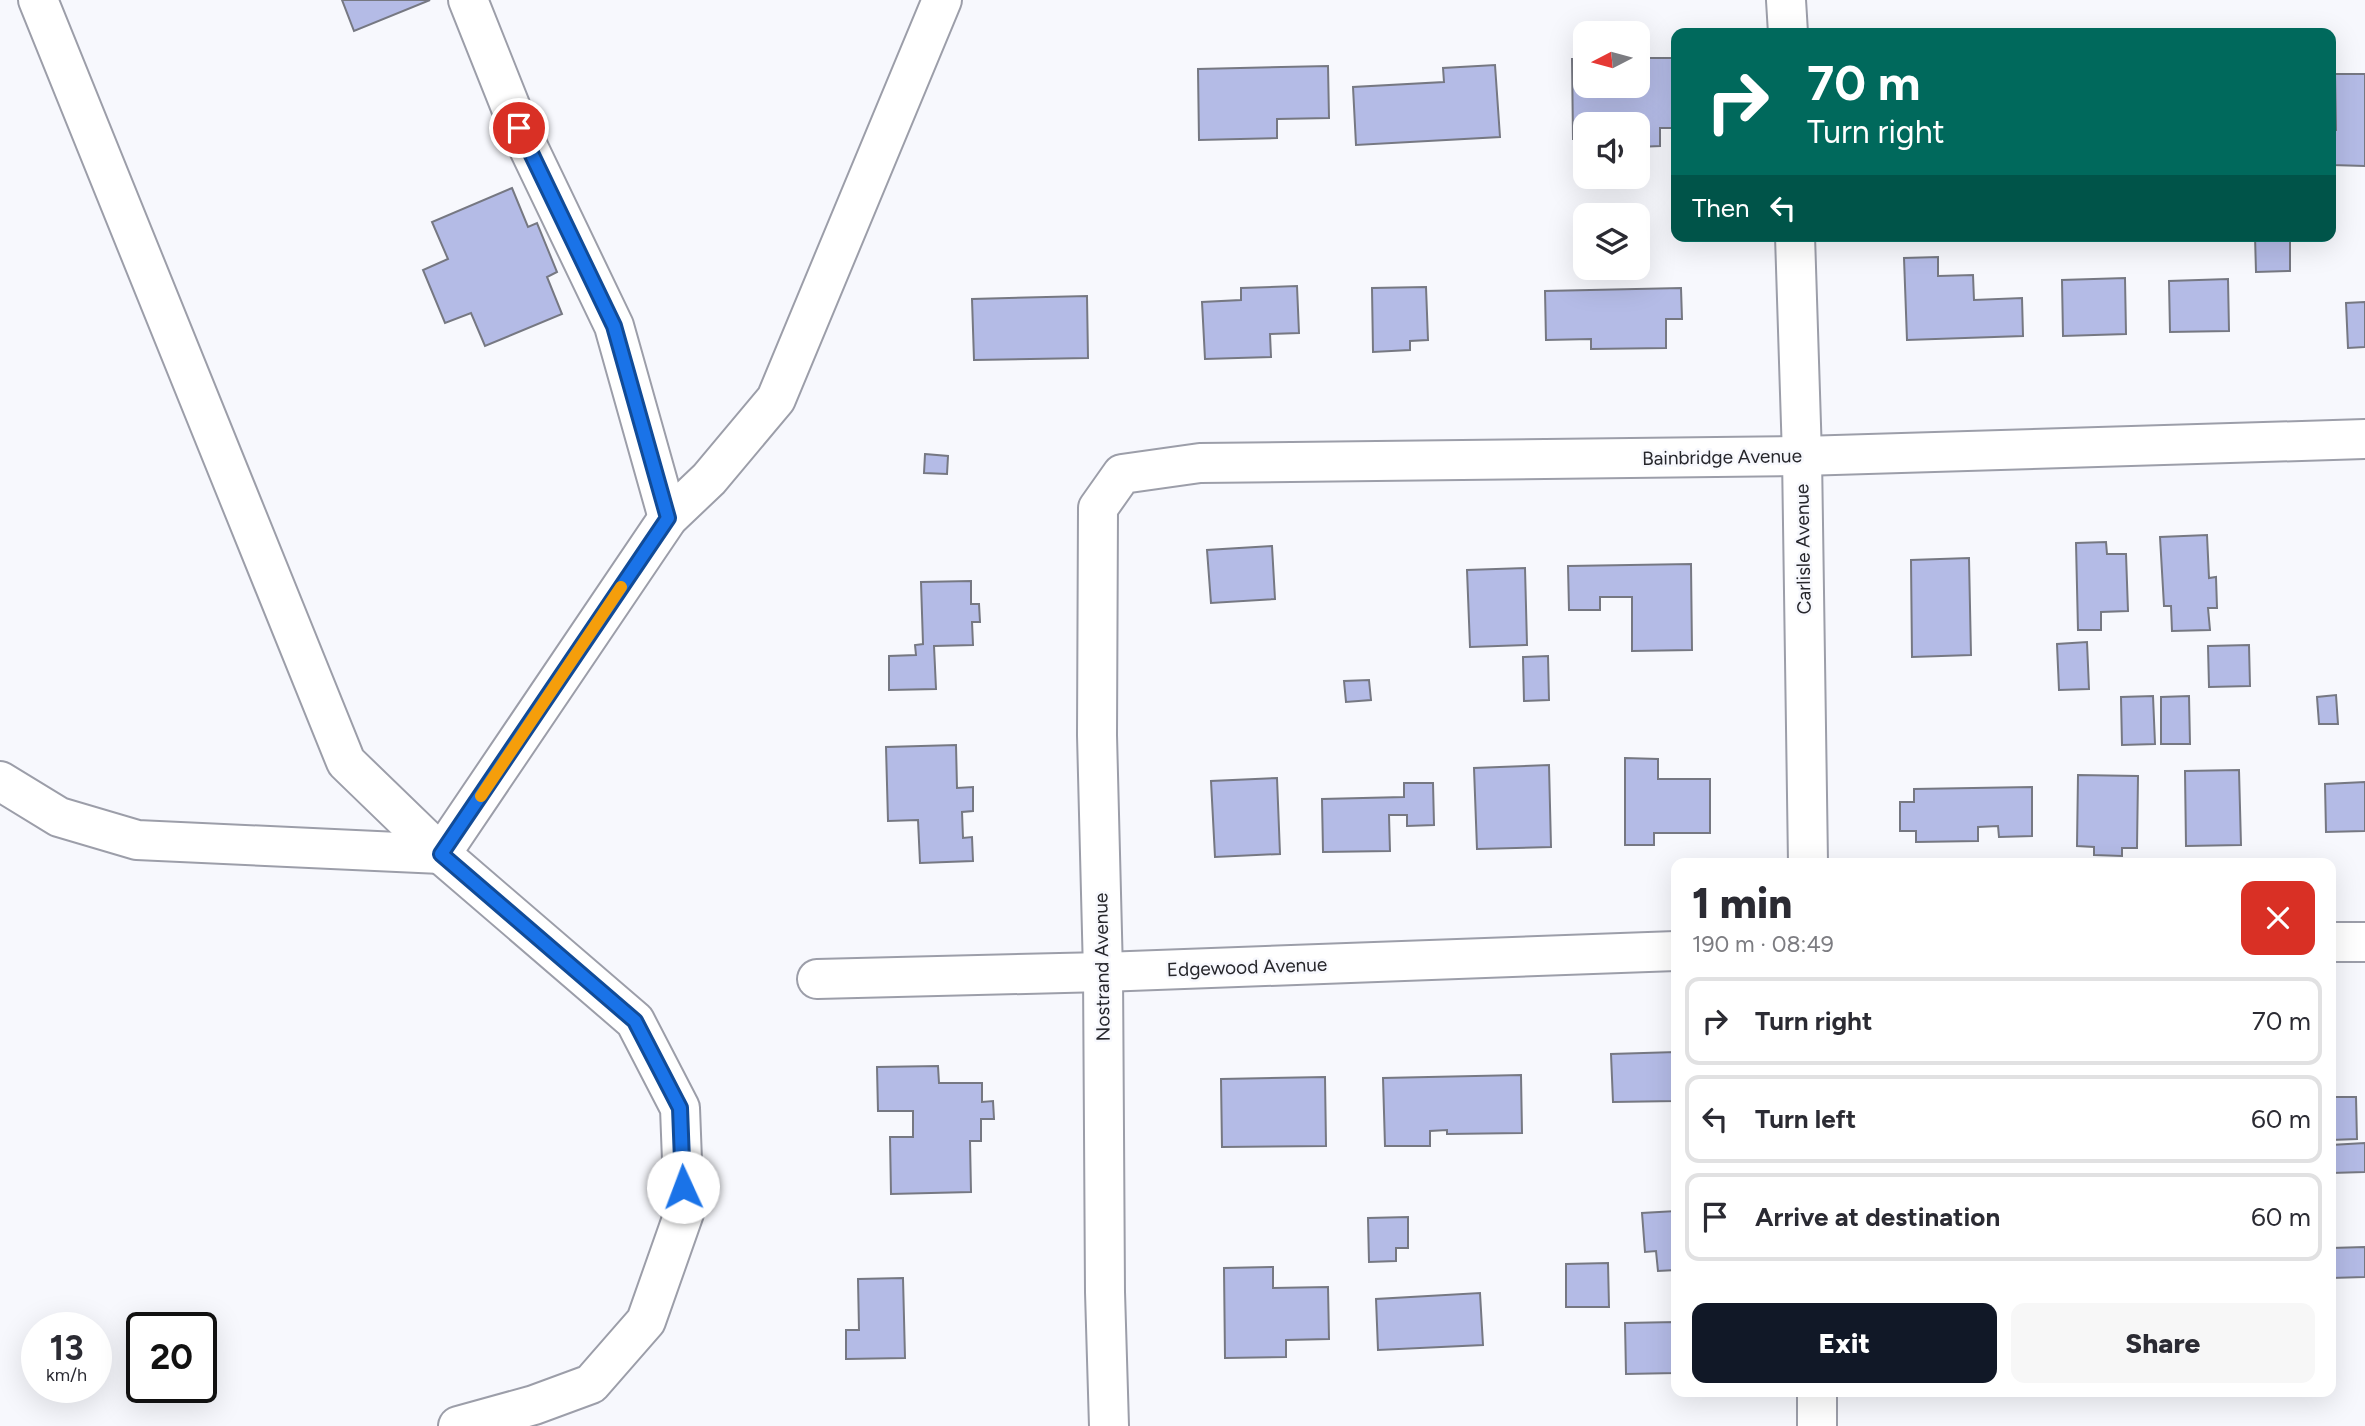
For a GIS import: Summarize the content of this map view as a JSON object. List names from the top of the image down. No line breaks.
{"streets":{"street":["Bainbridge Avenue","Carlisle Avenue","Nostrand Avenue","Edgewood Avenue"]},"crossings":[["Bainbridge Avenue","Carlisle Avenue"],["Bainbridge Avenue","Nostrand Avenue"],["Nostrand Avenue","Edgewood Avenue"]],"north":"left","page":{"turn":["70 m","Turn right"],"then":"Then","heading":["1 min","190 m · 08:49"],"list":[{"name":"Turn right","value":"70 m"},{"name":"Turn left","value":"60 m"},{"name":"Arrive at destination","value":"60 m"}],"buttons":["Exit","Share"],"speed":"13 km/h","limit":"20"}}
